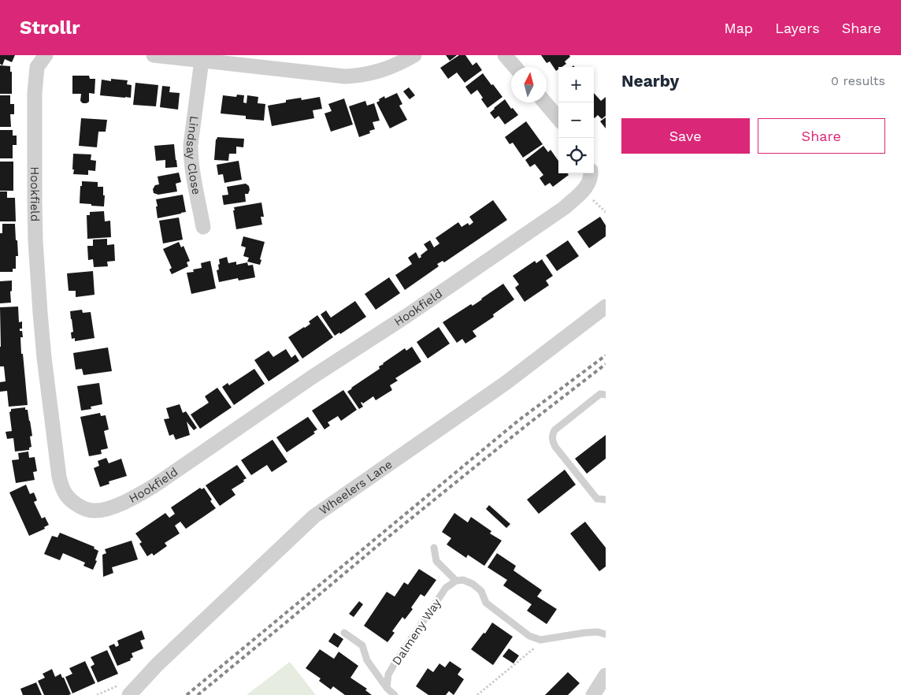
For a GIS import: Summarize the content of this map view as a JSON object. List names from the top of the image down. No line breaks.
{"streets":{"street":["Lindsay Close","Hookfield","Wheelers Lane"],"lane":["Dalmeny Way"]},"north":"top","page":{"header":"Strollr","nav":["Map","Layers","Share"],"heading":["Nearby","0 results"],"map_buttons":["+","−"],"buttons":["Save","Share"]}}
